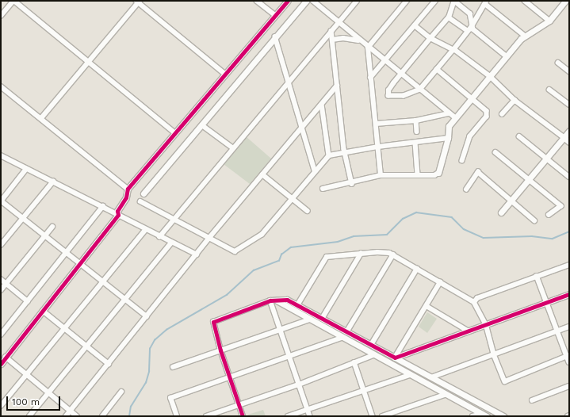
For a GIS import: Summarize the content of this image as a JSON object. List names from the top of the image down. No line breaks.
{"scale_bar":"100 m"}
